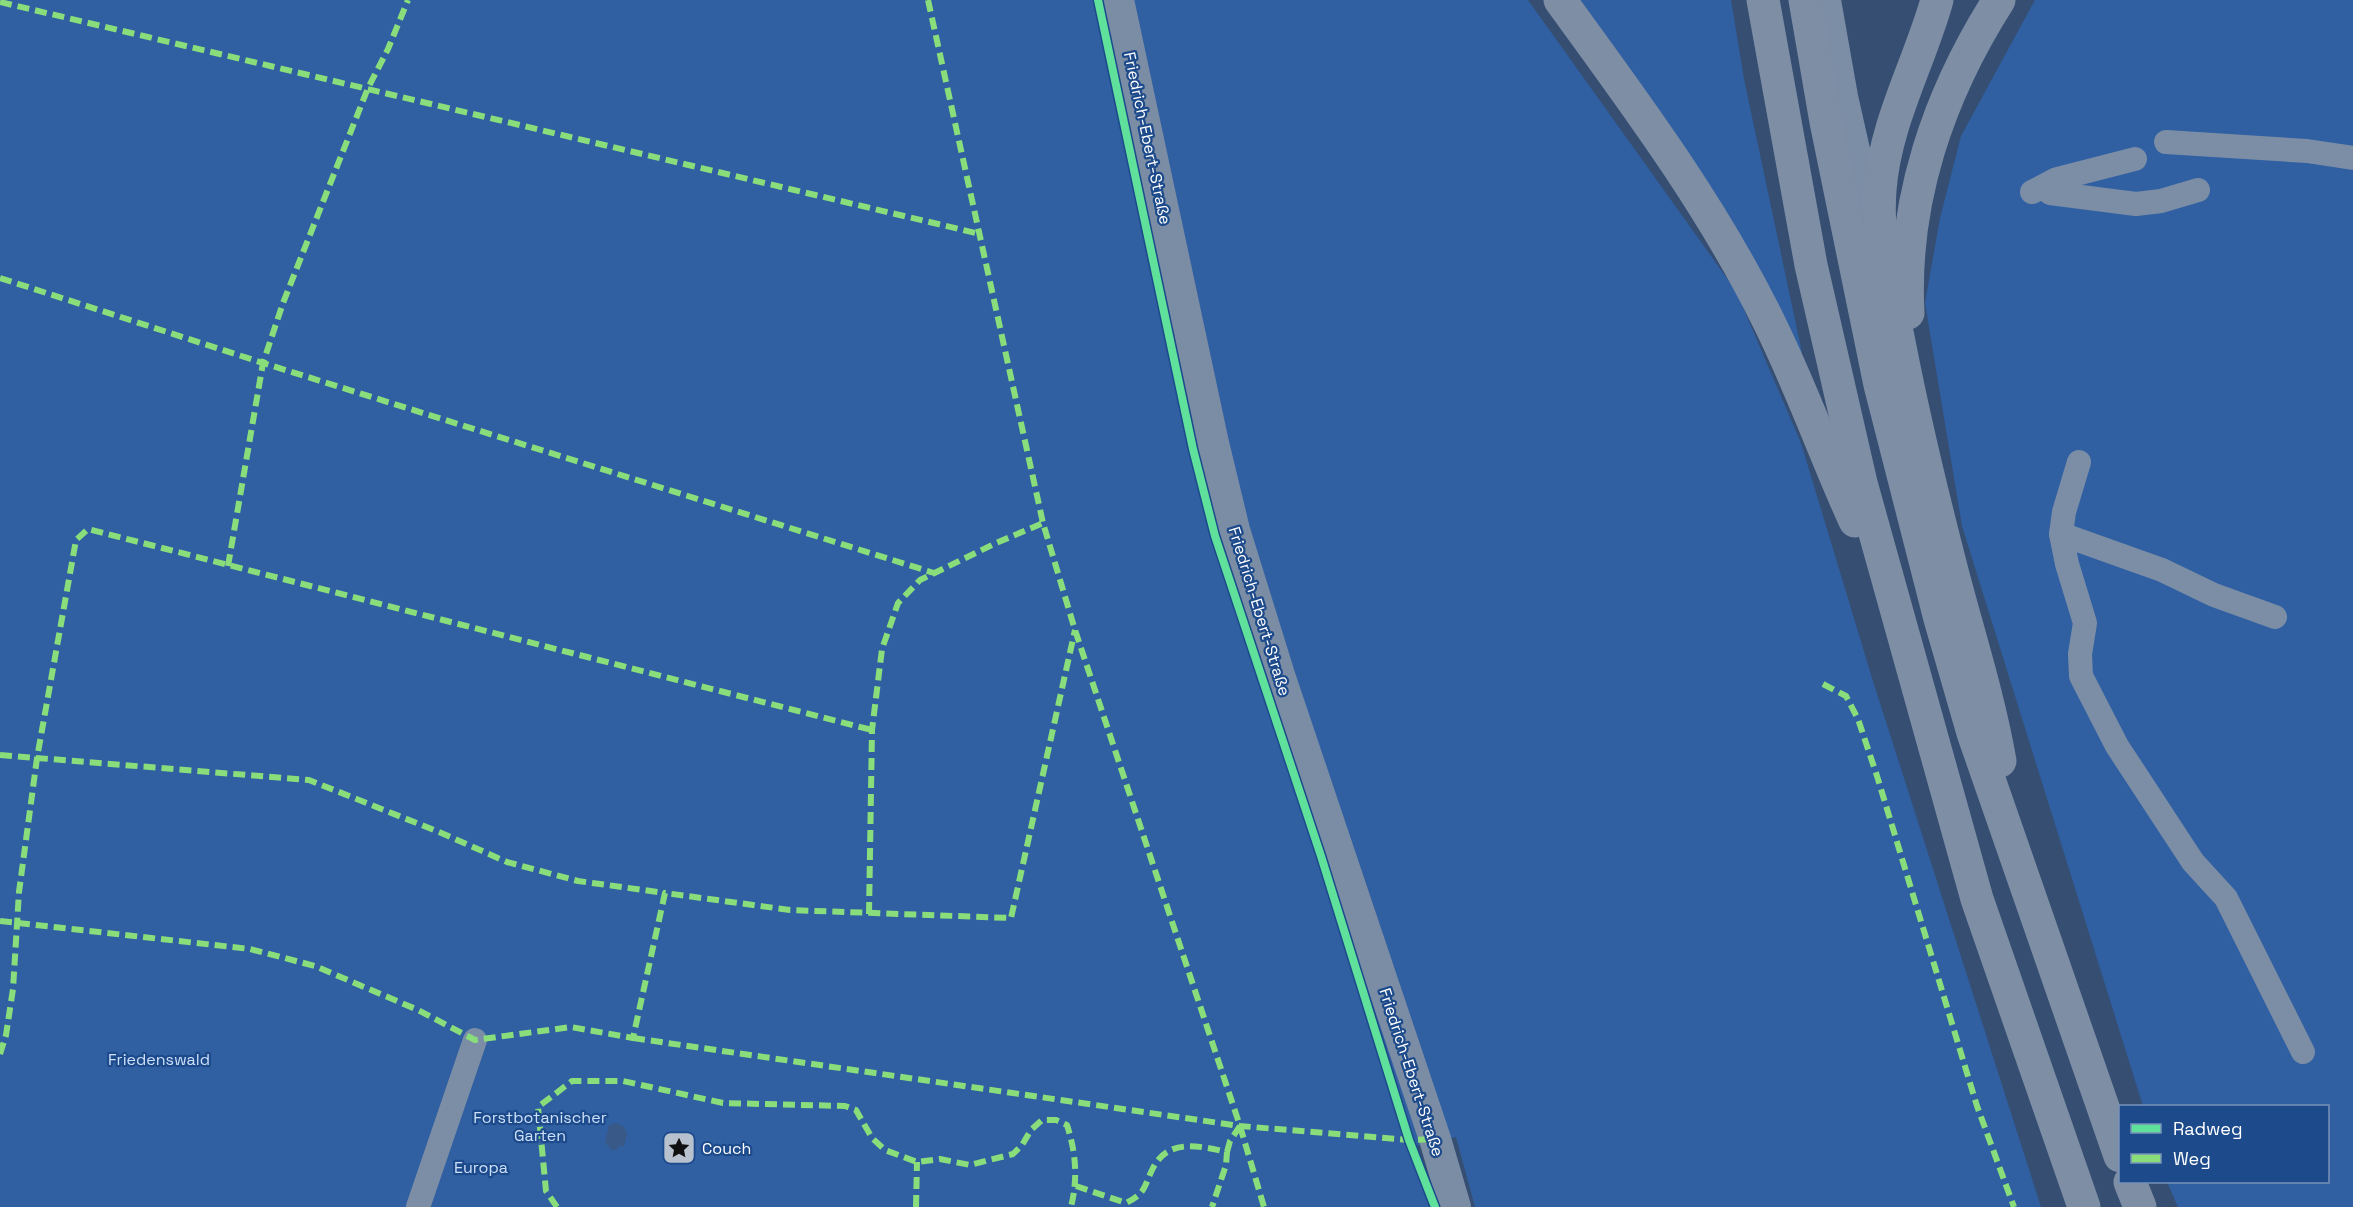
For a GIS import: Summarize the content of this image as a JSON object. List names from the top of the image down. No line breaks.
{"streets":{"main road":["Friedrich-Ebert-Straße"]},"parks":["Friedenswald","Forstbotanischer Garten","Europa"],"places":{"place":["Couch"]},"legend":["Radweg","Weg"]}
